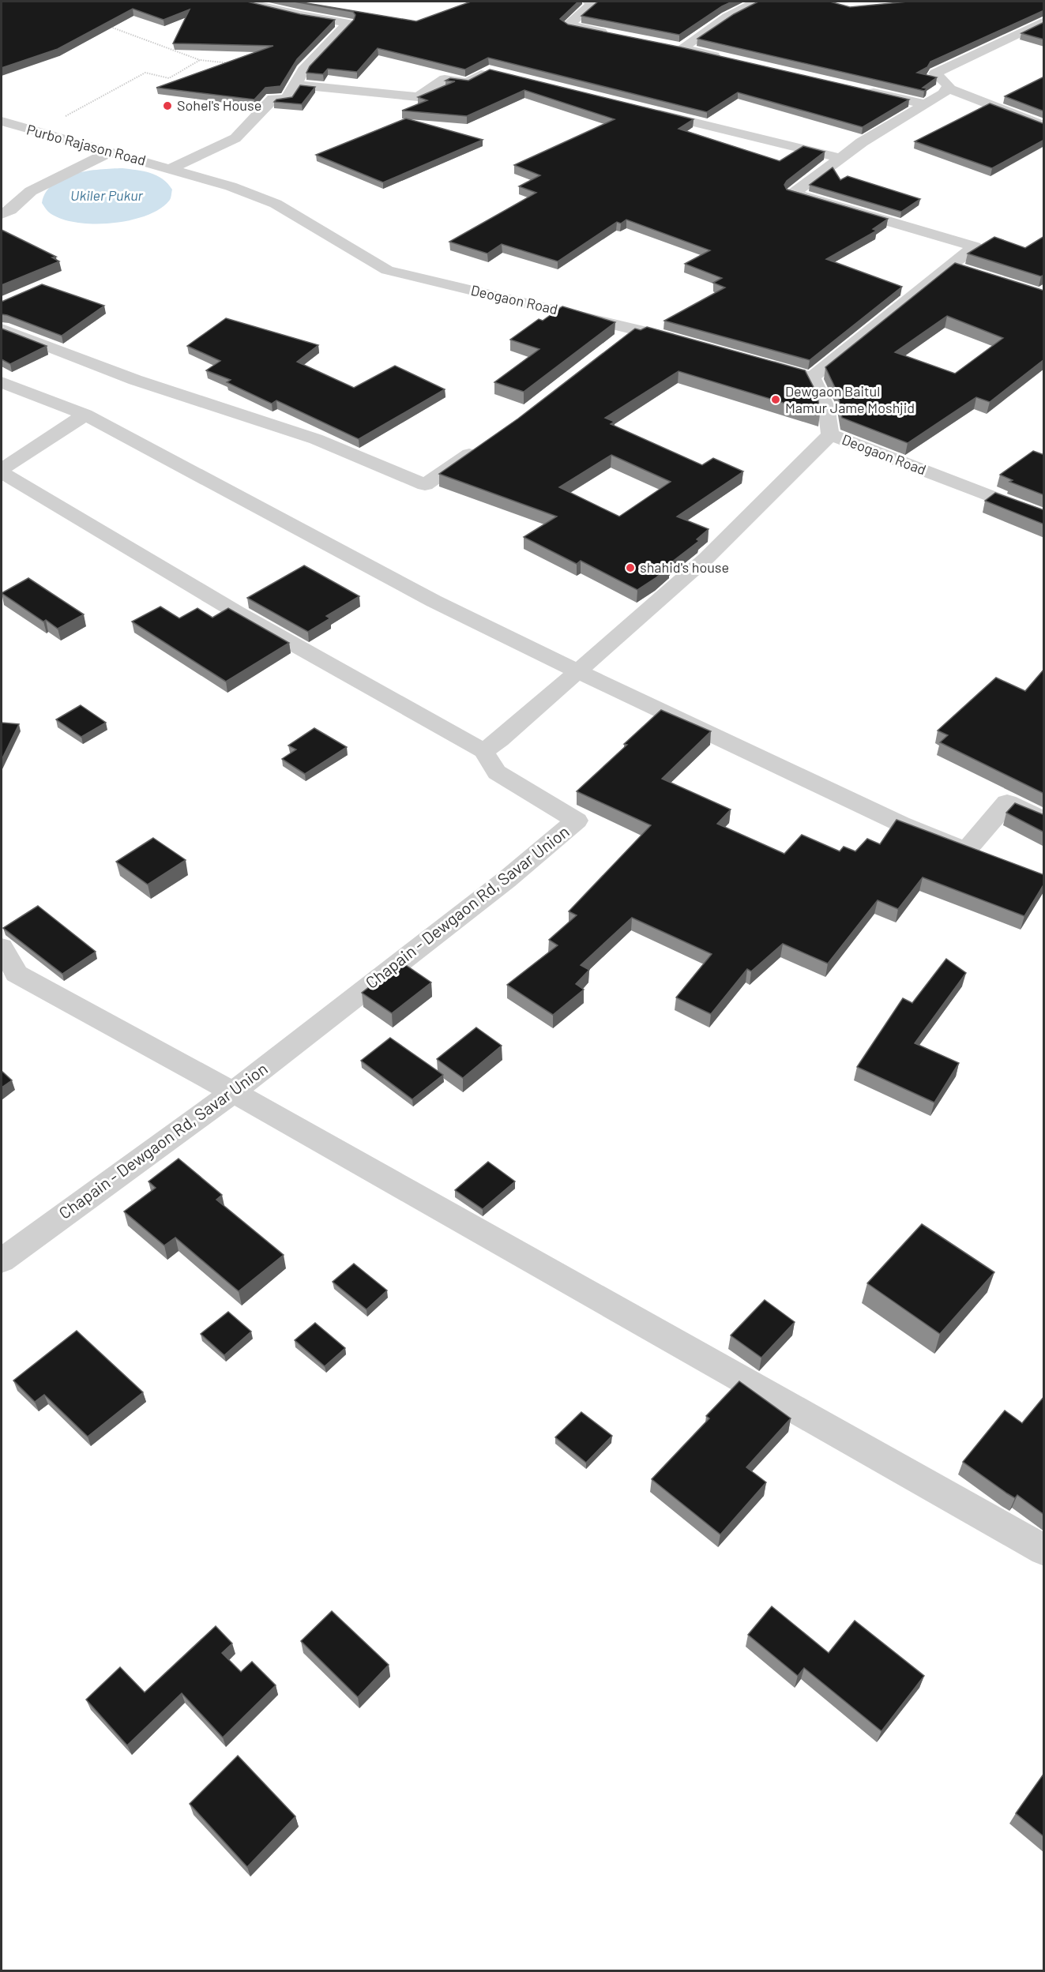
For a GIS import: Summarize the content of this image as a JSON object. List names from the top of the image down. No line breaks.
{"streets":{"street":["Purbo Rajason Road","Deogaon Road","Chapain - Dewgaon Rd, Savar Union"]},"crossings":[["Purbo Rajason Road","Deogaon Road"]],"water":["Ukiler Pukur"],"places":["Sohel's House","Dewgaon Baitul Mamur Jame Moshjid","shahid's house"]}
